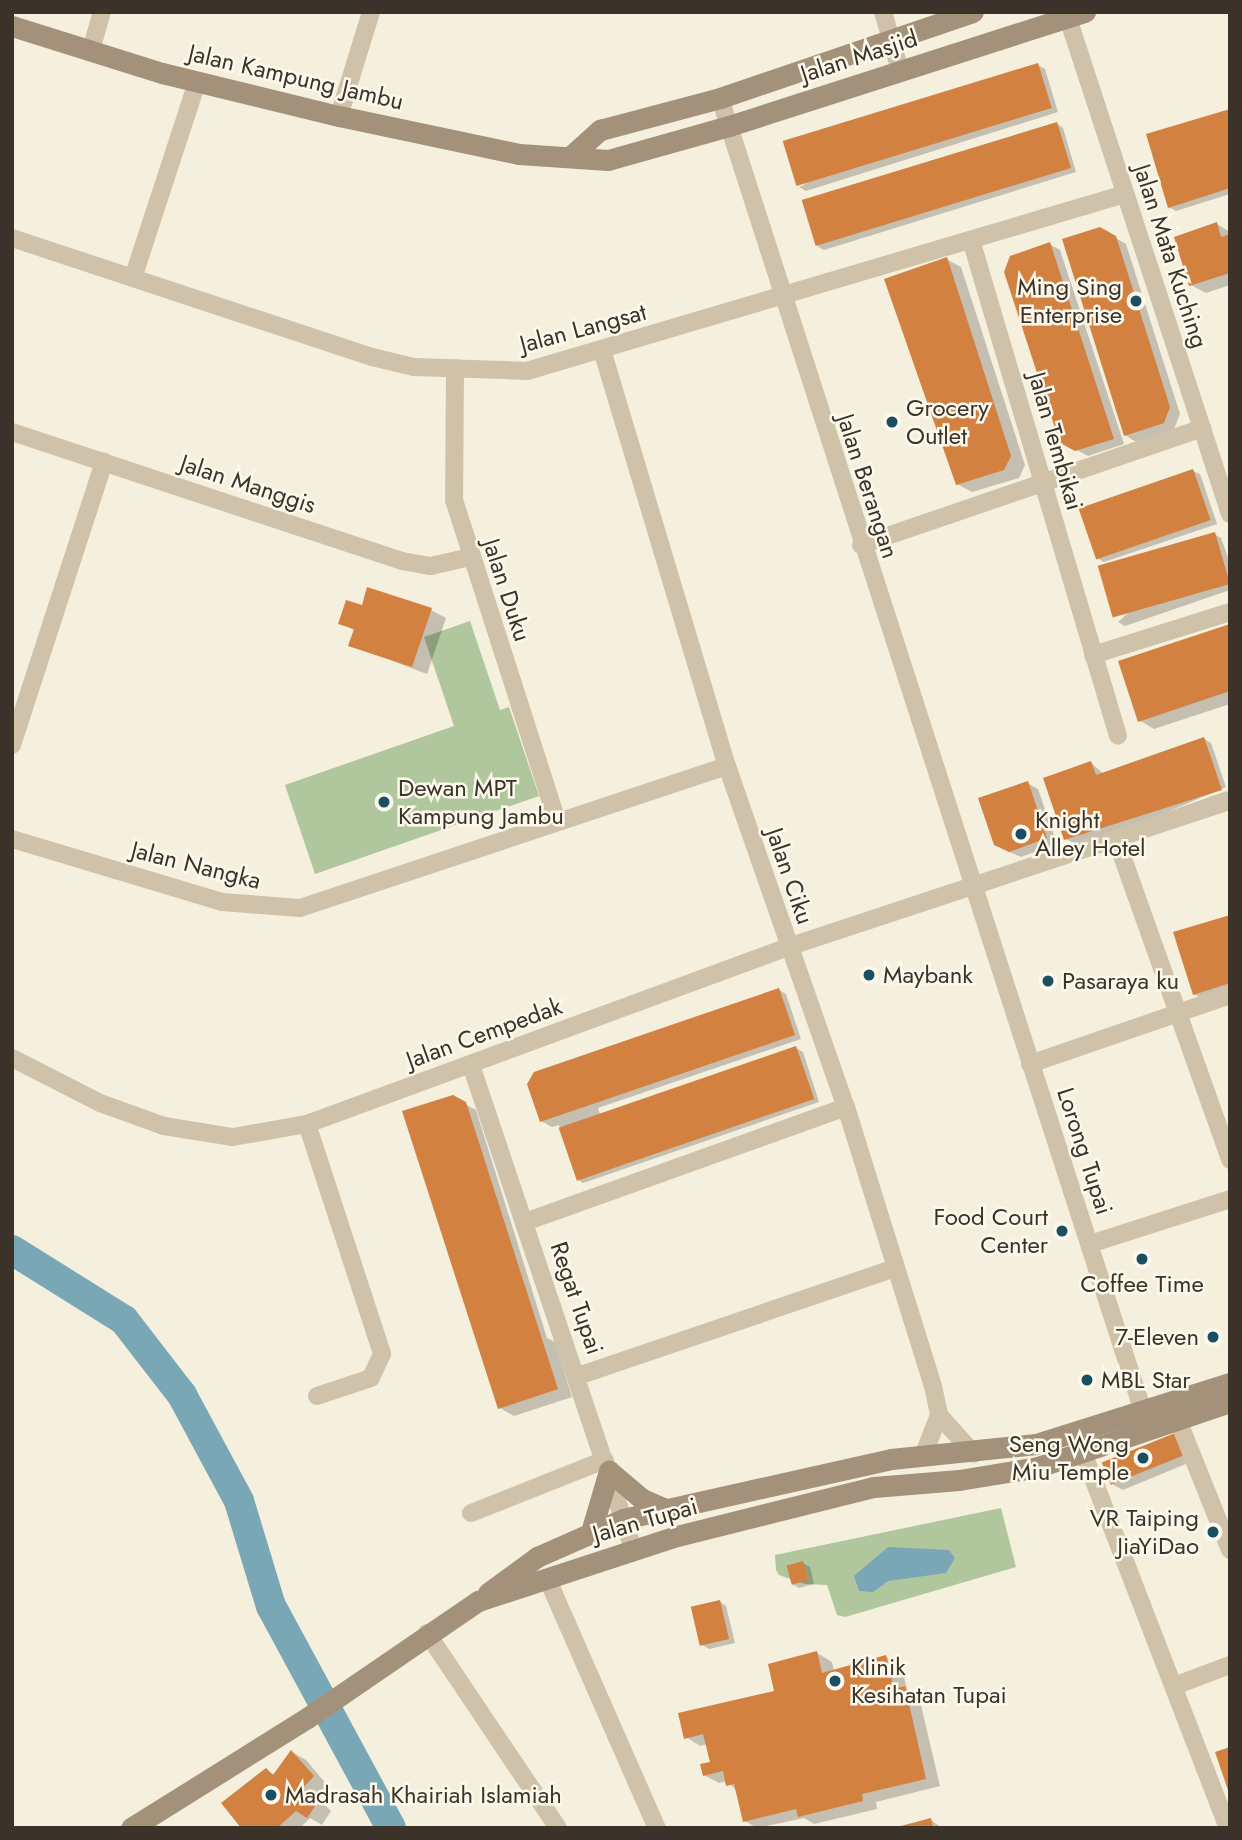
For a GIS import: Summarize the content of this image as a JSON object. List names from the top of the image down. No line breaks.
{"streets":{"main road":["Jalan Masjid","Jalan Kampung Jambu","Jalan Tupai"],"street":["Jalan Mata Kuching","Jalan Langsat","Jalan Tembikai","Jalan Manggis","Jalan Berangan","Jalan Duku","Jalan Nangka","Jalan Ciku","Jalan Cempedak","Lorong Tupai","Regat Tupai"]},"crossings":[["Jalan Masjid","Jalan Kampung Jambu"],["Jalan Masjid","Jalan Mata Kuching"],["Jalan Masjid","Jalan Berangan"],["Jalan Kampung Jambu","Jalan Berangan"],["Jalan Mata Kuching","Jalan Langsat"],["Jalan Langsat","Jalan Tembikai"],["Jalan Langsat","Jalan Berangan"],["Jalan Langsat","Jalan Duku"],["Jalan Langsat","Jalan Ciku"],["Jalan Manggis","Jalan Duku"],["Jalan Berangan","Jalan Cempedak"],["Jalan Berangan","Lorong Tupai"],["Jalan Duku","Jalan Nangka"],["Jalan Nangka","Jalan Ciku"],["Jalan Ciku","Jalan Cempedak"],["Jalan Cempedak","Lorong Tupai"],["Jalan Cempedak","Regat Tupai"],["Lorong Tupai","Jalan Tupai"],["Regat Tupai","Jalan Tupai"]],"places":["Ming Sing Enterprise","Grocery Outlet","Dewan MPT Kampung Jambu","Knight Alley Hotel","Maybank","Pasaraya ku","Food Court Center","Coffee Time","7-Eleven","MBL Star","Seng Wong Miu Temple","VR Taiping JiaYiDao","Klinik Kesihatan Tupai","Madrasah Khairiah Islamiah"]}
